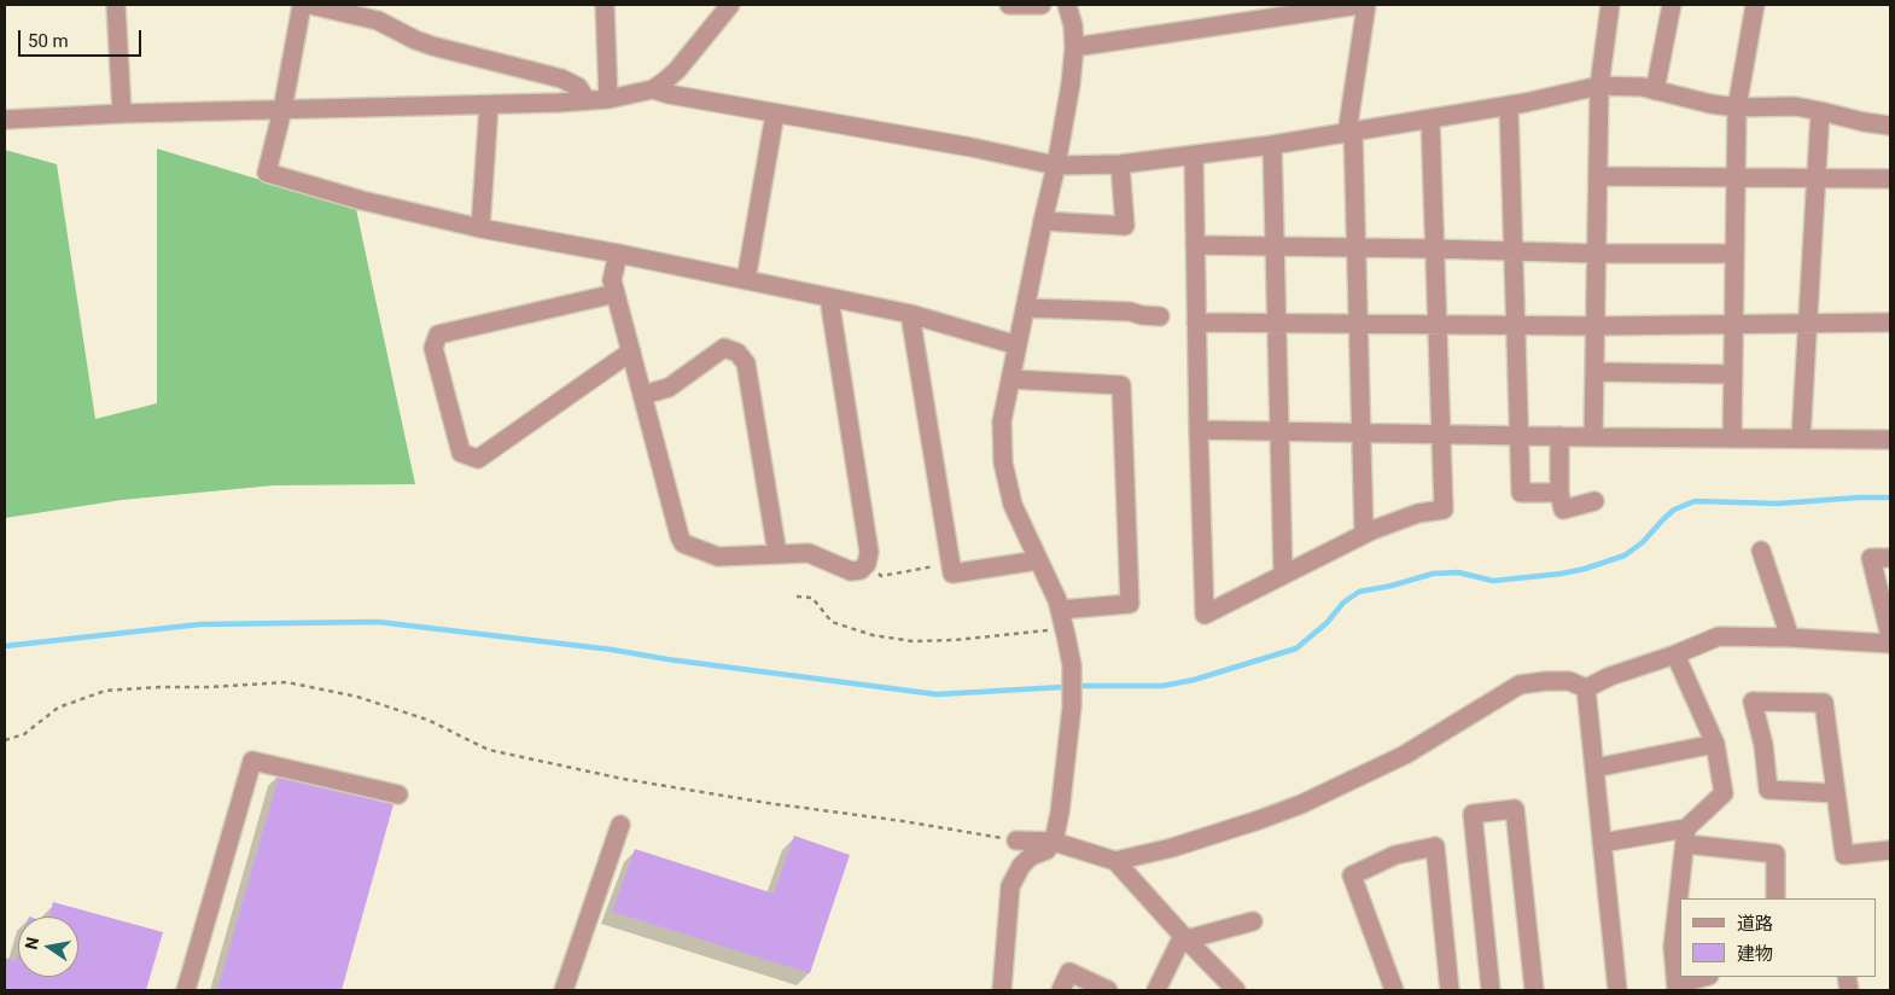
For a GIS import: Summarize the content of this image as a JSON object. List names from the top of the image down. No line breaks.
{"legend":["道路","建物"],"scale_bar":"50 m","north":"left"}
